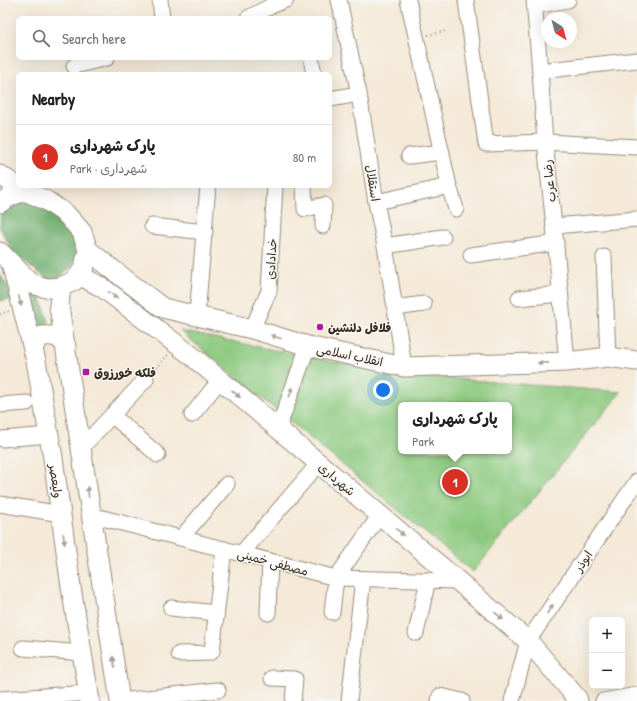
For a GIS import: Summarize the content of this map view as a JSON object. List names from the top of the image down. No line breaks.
{"streets":{"main road":["انقلاب اسلامی","شهرداری","ولیعصر"],"street":["رضا عرب","استقلال","خدادادی","ابوذر","مصطفی خمینی"]},"crossings":[["رضا عرب","انقلاب اسلامی"],["استقلال","انقلاب اسلامی"],["خدادادی","انقلاب اسلامی"],["شهرداری","ابوذر"],["شهرداری","مصطفی خمینی"]],"one_way":["انقلاب اسلامی","شهرداری","ابوذر"],"places":{"other":["فلافل دلنشین"],"transit":["فلکه خورزوق"]},"north":"bottom right","page":{"search":"Search here","heading":"Nearby","list":[{"mark":"1","name":"پارک شهرداری","note":"Park · شهرداری","value":"80 m"}],"popup":["پارک شهرداری","Park"],"pins":"1","map_buttons":["+","−"]}}
